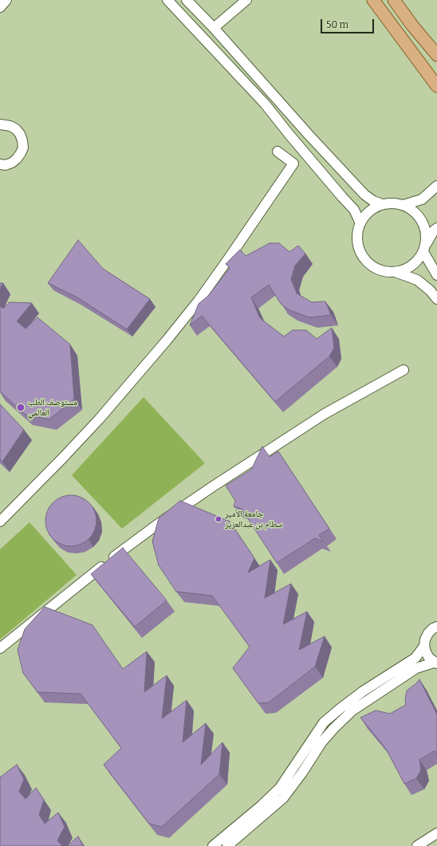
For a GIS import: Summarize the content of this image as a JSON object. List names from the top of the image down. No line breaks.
{"places":["مستوصف الطب العالمي","جامعة الأمير سطام بن عبدالعزيز"],"scale_bar":"50 m"}
